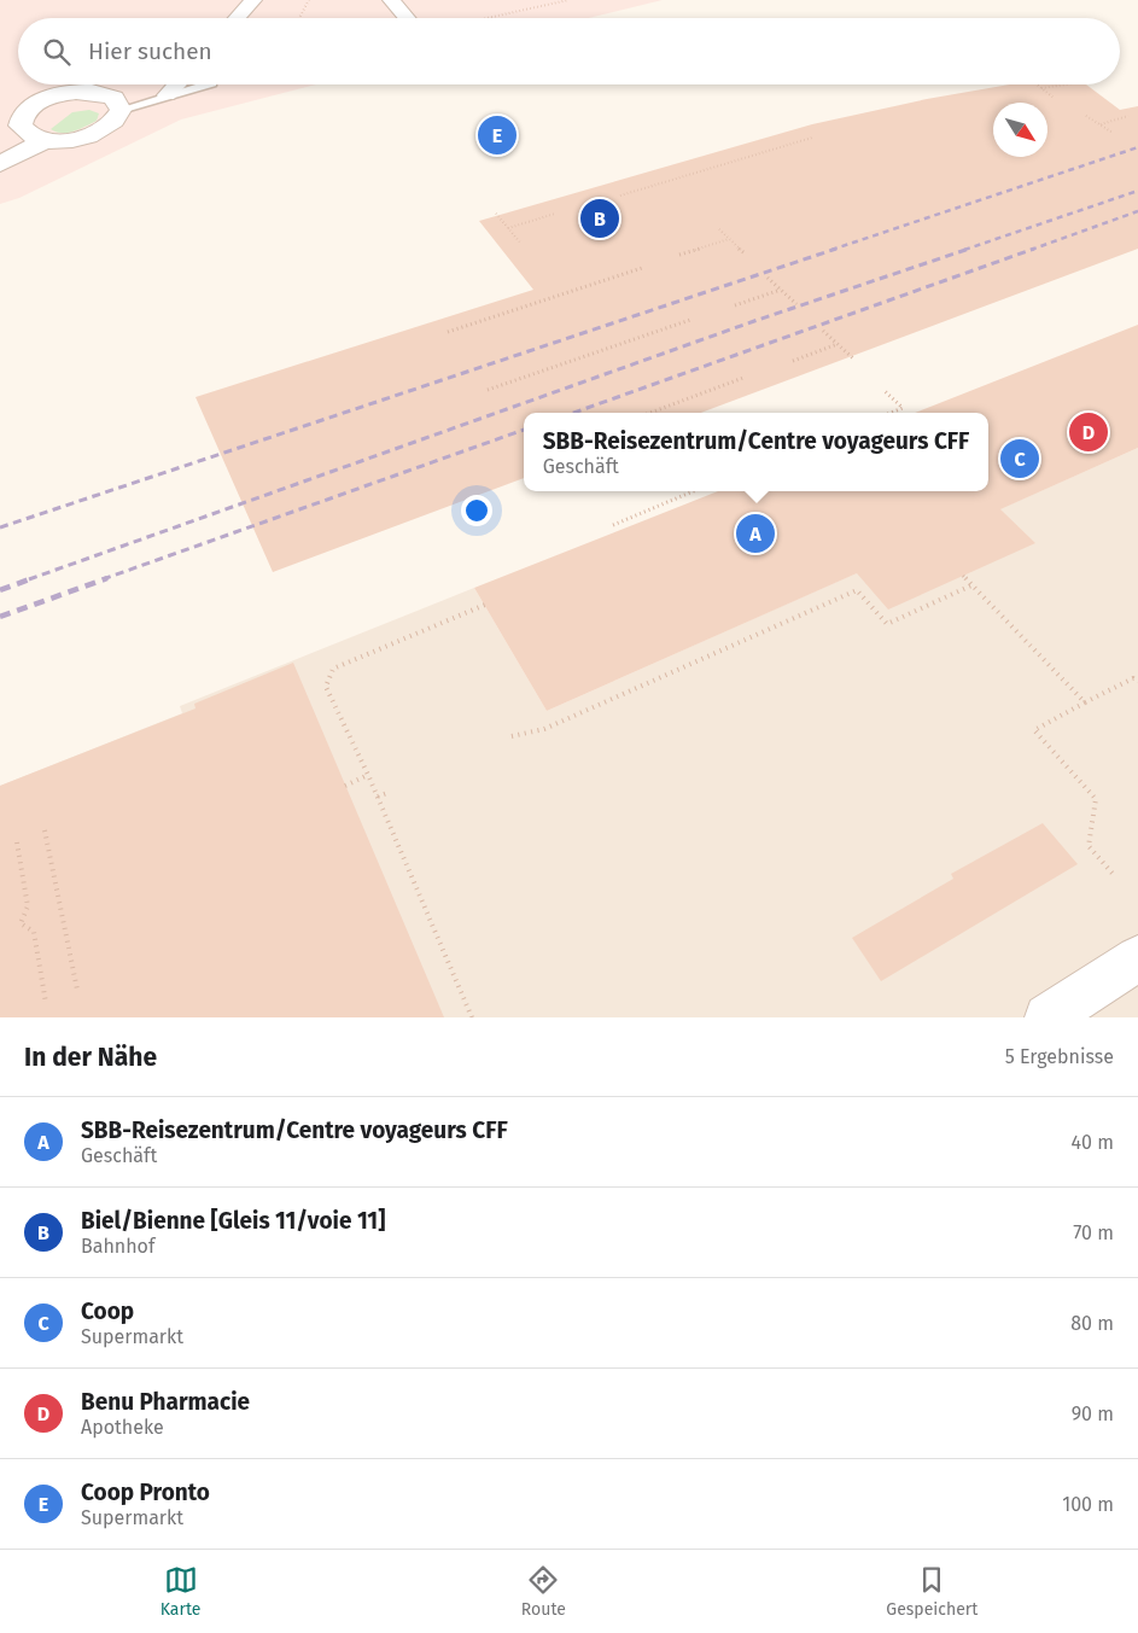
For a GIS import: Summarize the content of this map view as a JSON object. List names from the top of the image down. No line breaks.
{"north":"bottom right","page":{"search":"Hier suchen","pins":["E","B","D","C","A"],"popup":["SBB-Reisezentrum/Centre voyageurs CFF","Geschäft"],"heading":["In der Nähe","5 Ergebnisse"],"list":[{"mark":"A","name":"SBB-Reisezentrum/Centre voyageurs CFF","note":"Geschäft","value":"40 m"},{"mark":"B","name":"Biel/Bienne [Gleis 11/voie 11]","note":"Bahnhof","value":"70 m"},{"mark":"C","name":"Coop","note":"Supermarkt","value":"80 m"},{"mark":"D","name":"Benu Pharmacie","note":"Apotheke","value":"90 m"},{"mark":"E","name":"Coop Pronto","note":"Supermarkt","value":"100 m"}],"nav":["Karte","Route","Gespeichert"]}}
